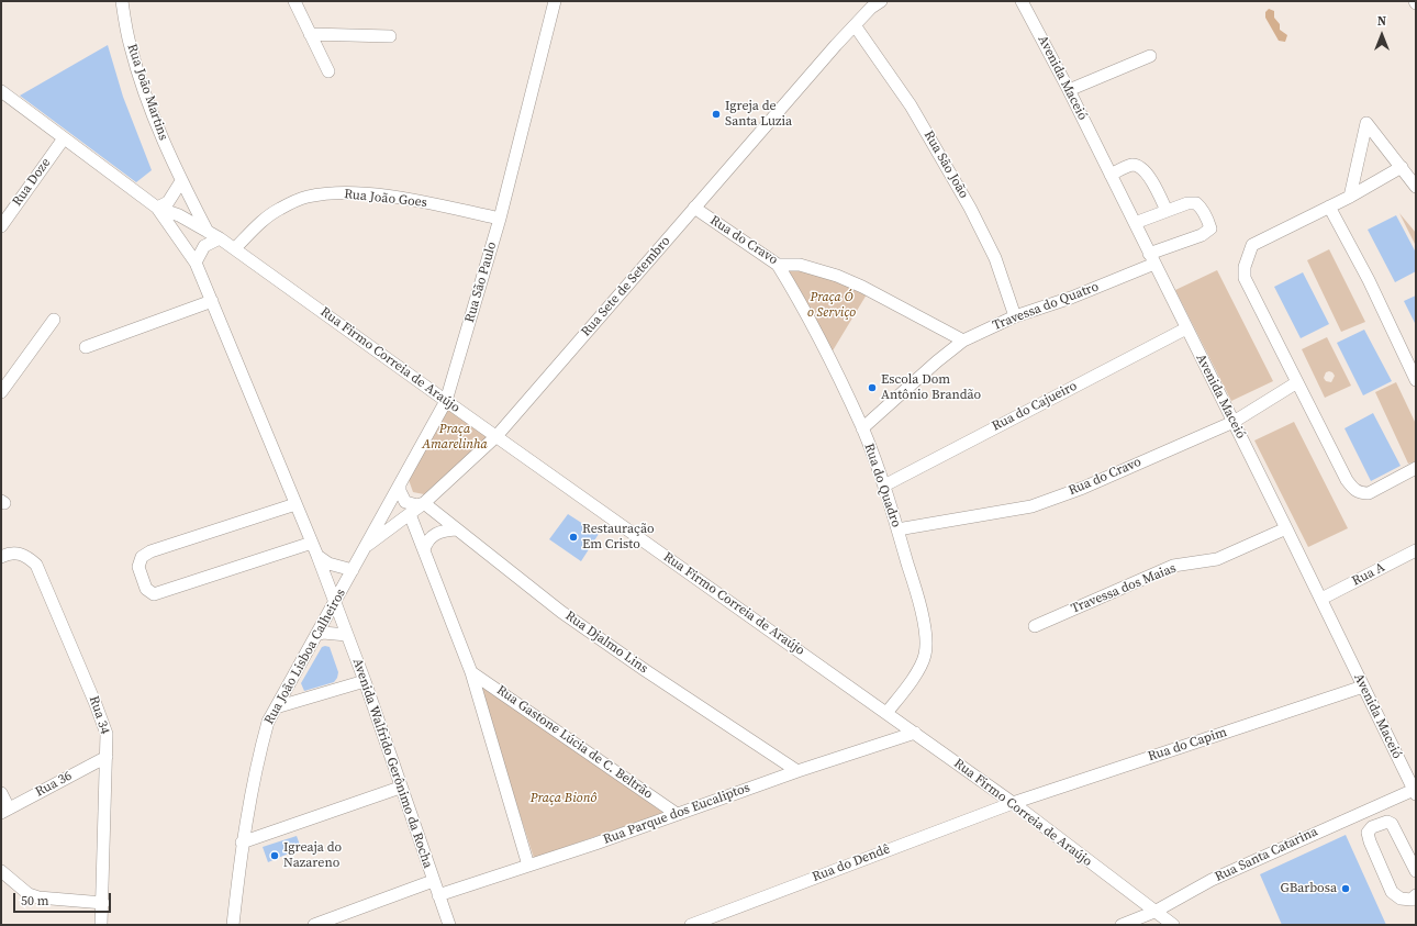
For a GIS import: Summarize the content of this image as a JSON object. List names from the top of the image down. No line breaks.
{"streets":{"street":["Avenida Maceió","Rua João Martins","Rua São João","Rua Doze","Rua João Goes","Rua do Cravo","Rua São Paulo","Rua Sete de Setembro","Travessa do Quatro","Rua Firmo Correia de Araújo","Rua do Cajueiro","Rua do Quadro","Rua A","Travessa dos Maias","Rua Djalmo Lins","Rua João Lisboa Calheiros","Rua 34","Rua Gastone Lúcia de C. Beltrão","Rua do Capim","Avenida Walfrido Gerônimo da Rocha","Rua 36","Rua Parque dos Eucaliptos","Rua Santa Catarina","Rua do Dendê"]},"crossings":[["Avenida Maceió","Rua do Cravo"],["Avenida Maceió","Travessa do Quatro"],["Avenida Maceió","Rua do Cajueiro"],["Avenida Maceió","Rua A"],["Avenida Maceió","Travessa dos Maias"],["Avenida Maceió","Rua do Capim"],["Avenida Maceió","Rua Santa Catarina"],["Rua João Martins","Rua Firmo Correia de Araújo"],["Rua São João","Rua Sete de Setembro"],["Rua São João","Travessa do Quatro"],["Rua Doze","Rua Firmo Correia de Araújo"],["Rua João Goes","Rua São Paulo"],["Rua João Goes","Rua Firmo Correia de Araújo"],["Rua do Cravo","Rua Sete de Setembro"],["Rua do Cravo","Travessa do Quatro"],["Rua do Cravo","Rua do Quadro"],["Rua São Paulo","Rua Sete de Setembro"],["Rua São Paulo","Rua Firmo Correia de Araújo"],["Rua São Paulo","Rua João Lisboa Calheiros"],["Rua Sete de Setembro","Rua Firmo Correia de Araújo"],["Rua Sete de Setembro","Rua Djalmo Lins"],["Rua Sete de Setembro","Rua João Lisboa Calheiros"],["Travessa do Quatro","Rua do Quadro"],["Rua Firmo Correia de Araújo","Rua do Quadro"],["Rua Firmo Correia de Araújo","Rua João Lisboa Calheiros"],["Rua Firmo Correia de Araújo","Rua do Capim"],["Rua Firmo Correia de Araújo","Avenida Walfrido Gerônimo da Rocha"],["Rua Firmo Correia de Araújo","Rua Parque dos Eucaliptos"],["Rua Firmo Correia de Araújo","Rua Santa Catarina"],["Rua Firmo Correia de Araújo","Rua do Dendê"],["Rua do Cajueiro","Rua do Quadro"],["Rua Djalmo Lins","Rua Parque dos Eucaliptos"],["Rua João Lisboa Calheiros","Avenida Walfrido Gerônimo da Rocha"],["Rua 34","Rua 36"],["Rua Gastone Lúcia de C. Beltrão","Rua Parque dos Eucaliptos"],["Rua do Capim","Rua do Dendê"],["Avenida Walfrido Gerônimo da Rocha","Rua Parque dos Eucaliptos"]],"parks":["Praça Ó o Serviço","Praça Amarelinha","Praça Bionô"],"places":["Igreja de Santa Luzia","Escola Dom Antônio Brandão","Restauração Em Cristo","Igreaja do Nazareno","GBarbosa"],"scale_bar":"50 m","north":"top"}
